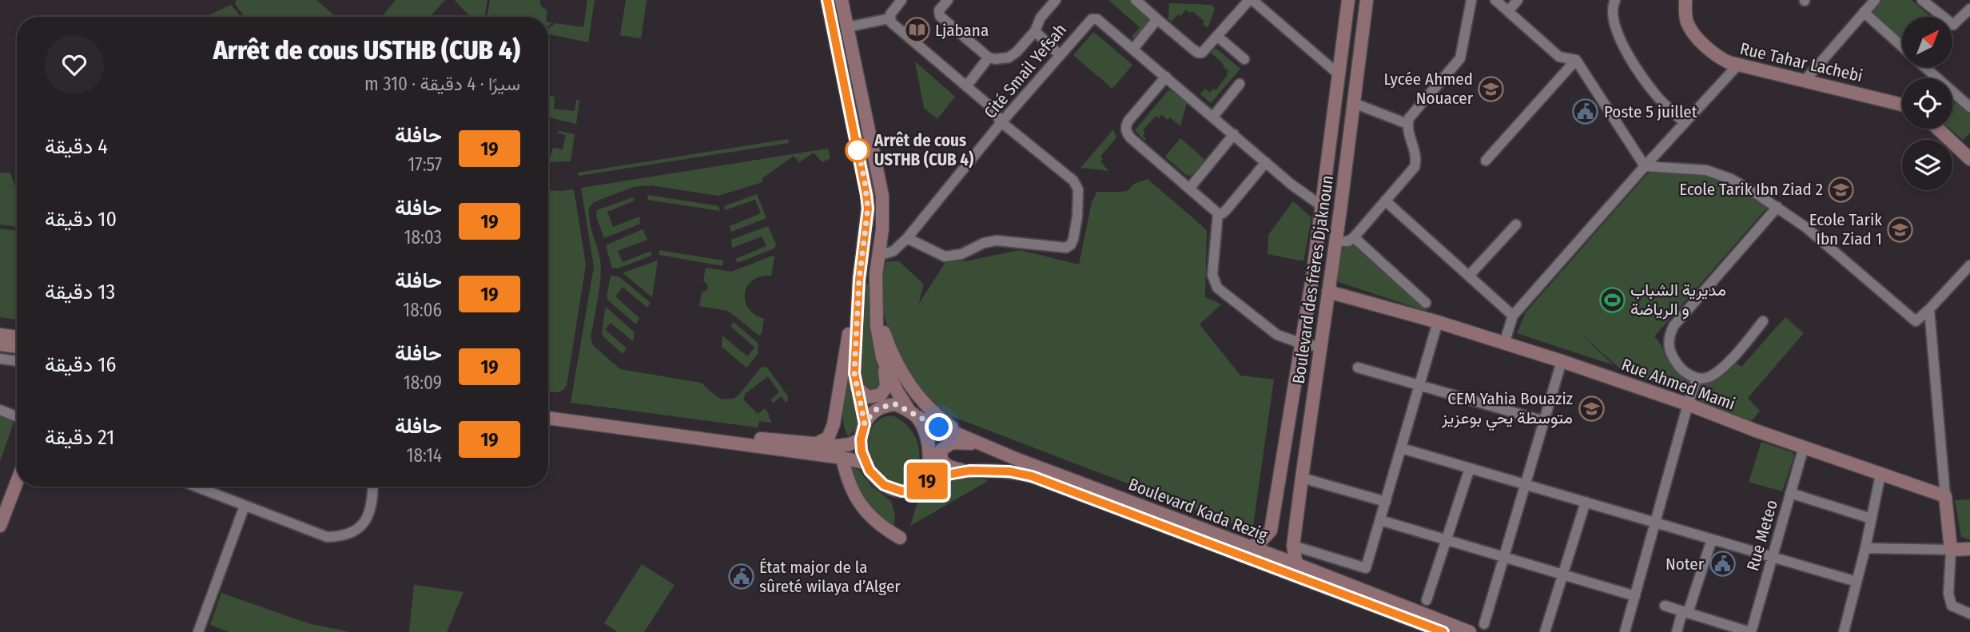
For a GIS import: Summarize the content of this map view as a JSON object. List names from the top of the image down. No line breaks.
{"streets":{"main road":["Rue Tahar Lachebi","Boulevard des frères Djaknoun","Rue Ahmed Mami","Boulevard Kada Rezig"],"street":["Cité Smail Yefsah","Rue Meteo"]},"crossings":[["Boulevard des frères Djaknoun","Rue Ahmed Mami"],["Boulevard des frères Djaknoun","Boulevard Kada Rezig"],["Rue Ahmed Mami","Rue Meteo"]],"places":{"library":["Ljabana"],"school or university":["Lycée Ahmed Nouacer","Ecole Tarik Ibn Ziad 2","Ecole Tarik Ibn Ziad 1","CEM Yahia Bouaziz متوسطة يحي بوعزيز"],"public building":["Poste 5 juillet","Noter","État major de la sûreté wilaya d’Alger"],"other":["Arrêt de cous USTHB (CUB 4)"],"sports":["مديرية الشباب و الرياضة"]},"lines":["bus line 19"],"north":"top right","page":{"on_map":"19","heading":["Arrêt de cous USTHB (CUB 4)","سيرًا · 4 دقيقة · 310 m"],"list":[{"mark":"19","name":"حافلة","note":"17:57","value":"4 دقيقة"},{"mark":"19","name":"حافلة","note":"18:03","value":"10 دقيقة"},{"mark":"19","name":"حافلة","note":"18:06","value":"13 دقيقة"},{"mark":"19","name":"حافلة","note":"18:09","value":"16 دقيقة"},{"mark":"19","name":"حافلة","note":"18:14","value":"21 دقيقة"}]}}
